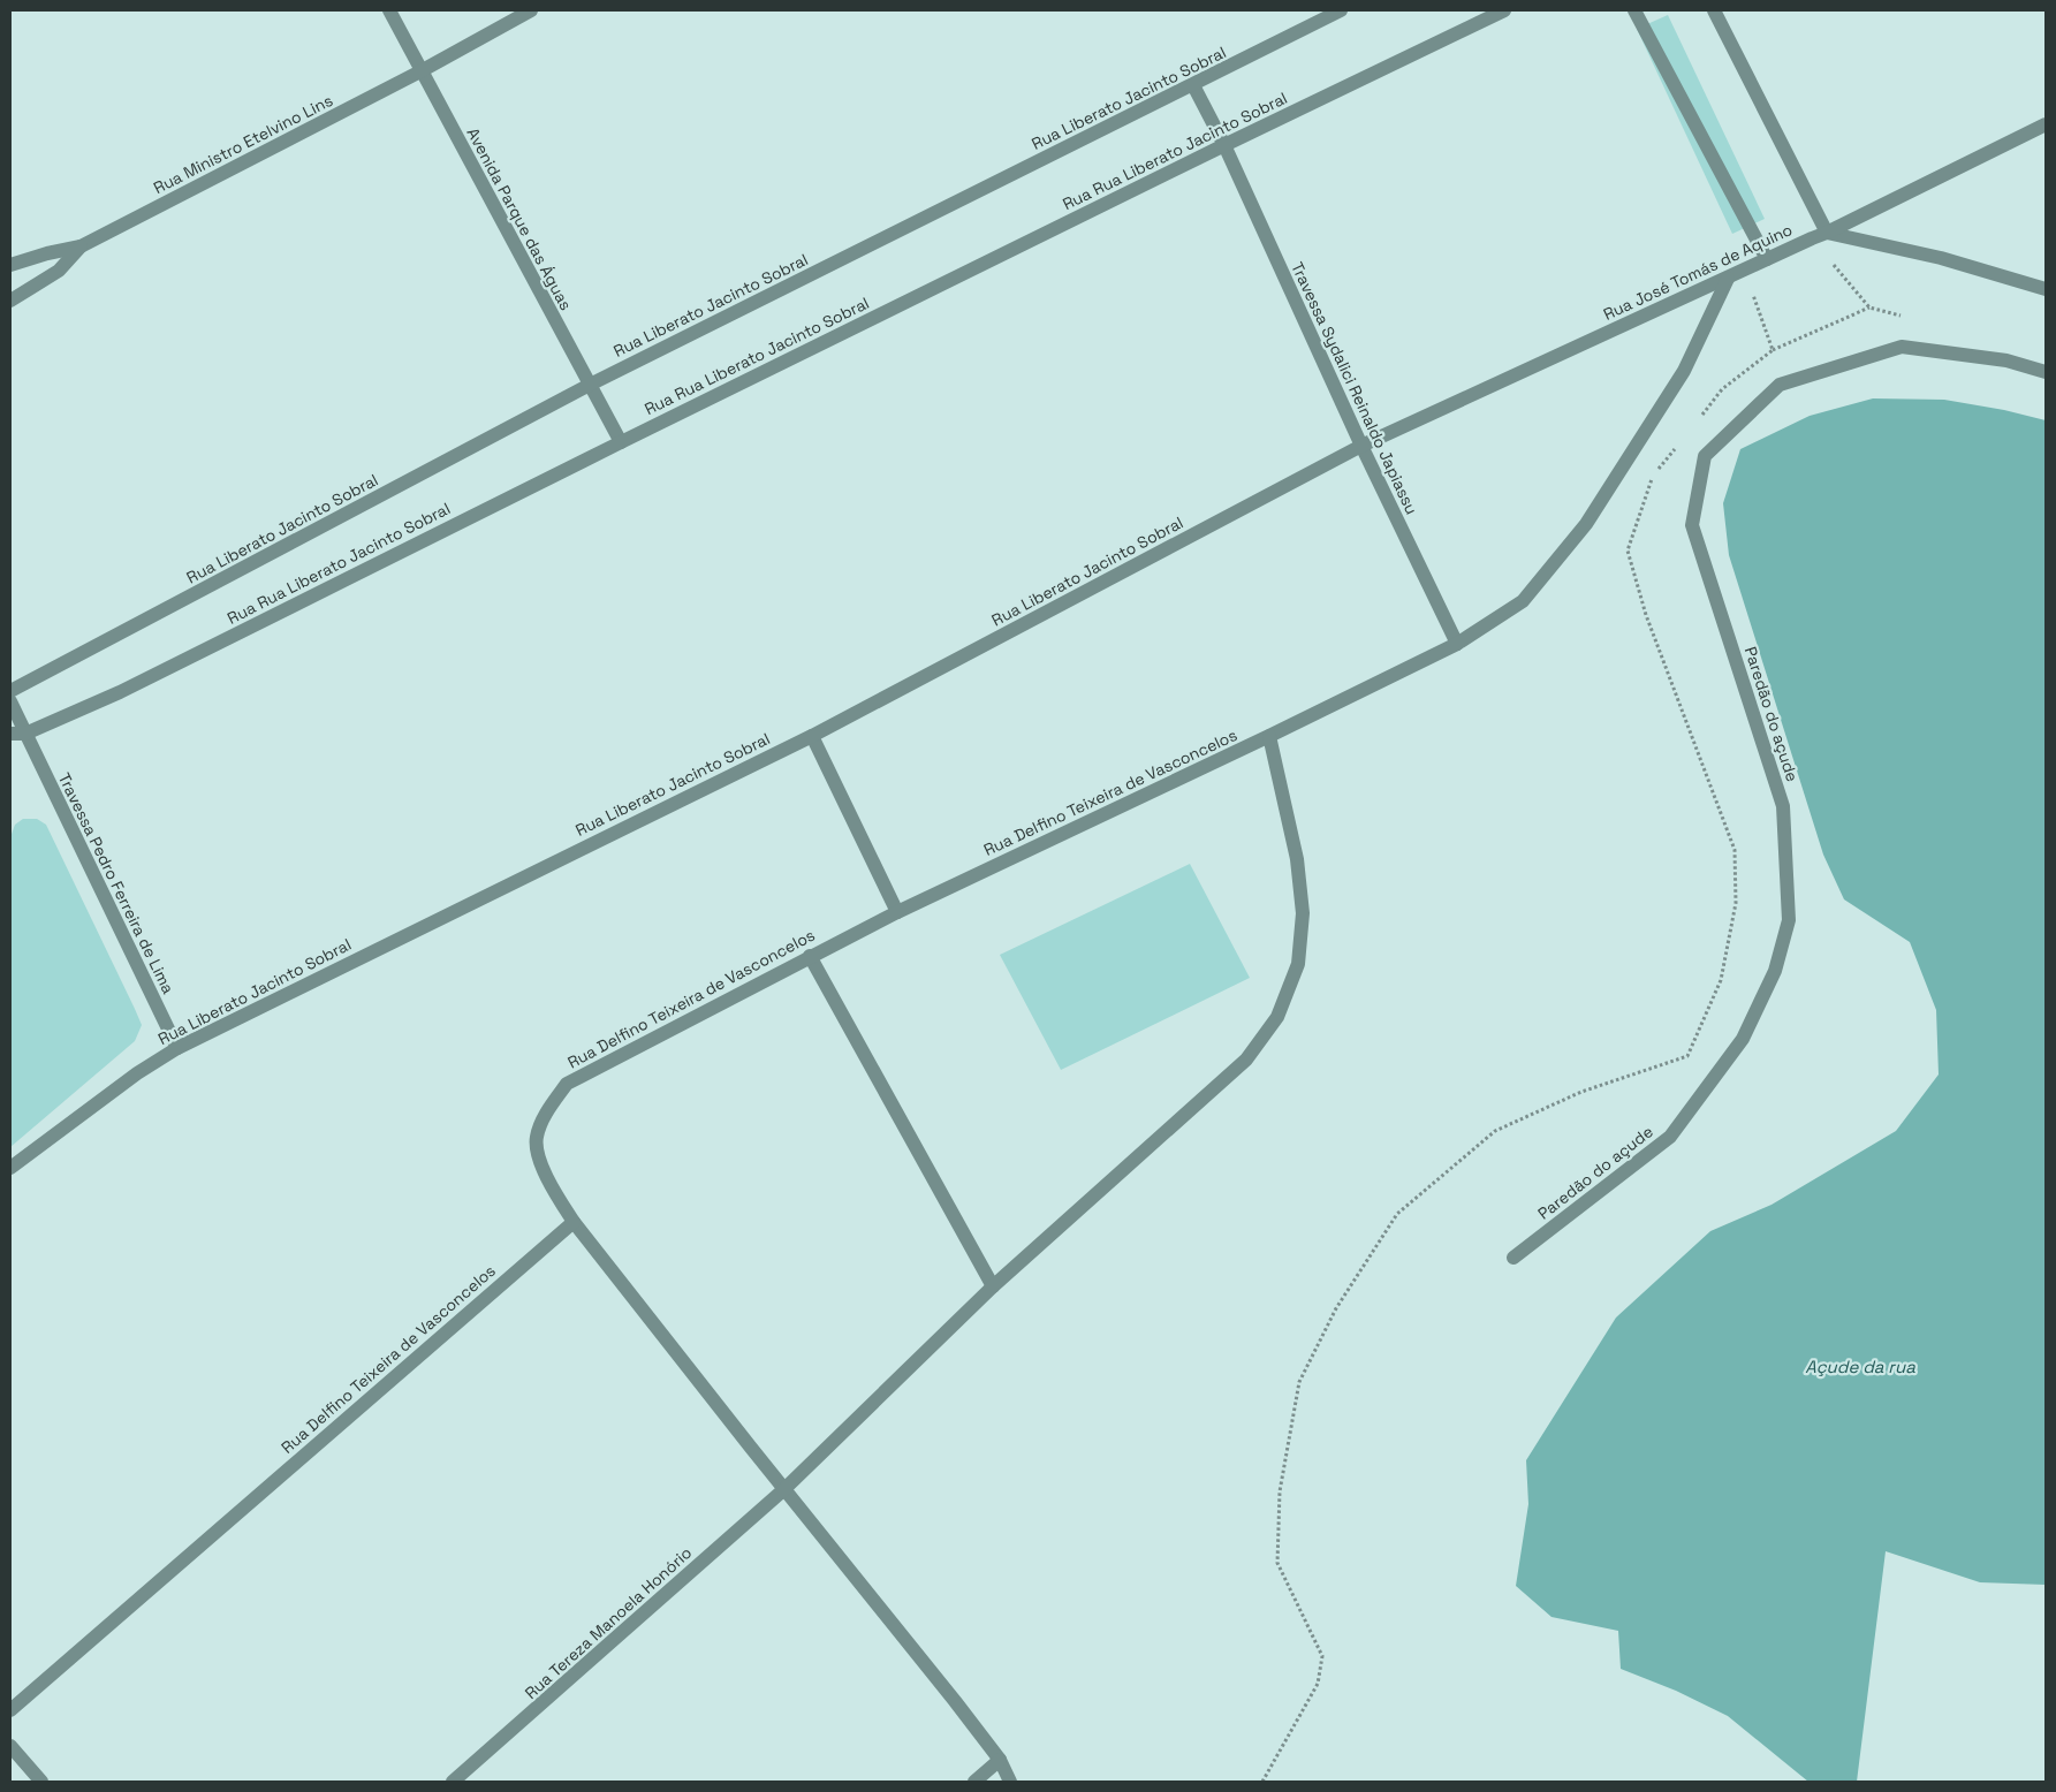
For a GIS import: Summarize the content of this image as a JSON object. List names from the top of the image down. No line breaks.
{"streets":{"street":["Rua Liberato Jacinto Sobral","Rua Ministro Etelvino Lins","Rua Rua Liberato Jacinto Sobral","Avenida Parque das Águas","Rua José Tomás de Aquino","Travessa Sydalici Reinaldo Japiassu","Paredão do açude","Rua Delfino Teixeira de Vasconcelos","Travessa Pedro Ferreira de Lima","Rua Tereza Manoela Honório"]},"crossings":[["Rua Liberato Jacinto Sobral","Avenida Parque das Águas"],["Rua Liberato Jacinto Sobral","Rua José Tomás de Aquino"],["Rua Liberato Jacinto Sobral","Travessa Sydalici Reinaldo Japiassu"],["Rua Liberato Jacinto Sobral","Travessa Pedro Ferreira de Lima"],["Rua Ministro Etelvino Lins","Avenida Parque das Águas"],["Rua Rua Liberato Jacinto Sobral","Avenida Parque das Águas"],["Rua Rua Liberato Jacinto Sobral","Travessa Sydalici Reinaldo Japiassu"],["Rua Rua Liberato Jacinto Sobral","Travessa Pedro Ferreira de Lima"],["Rua José Tomás de Aquino","Travessa Sydalici Reinaldo Japiassu"],["Rua José Tomás de Aquino","Rua Delfino Teixeira de Vasconcelos"],["Travessa Sydalici Reinaldo Japiassu","Rua Delfino Teixeira de Vasconcelos"],["Rua Delfino Teixeira de Vasconcelos","Rua Tereza Manoela Honório"]],"water":["Açude da rua"]}
